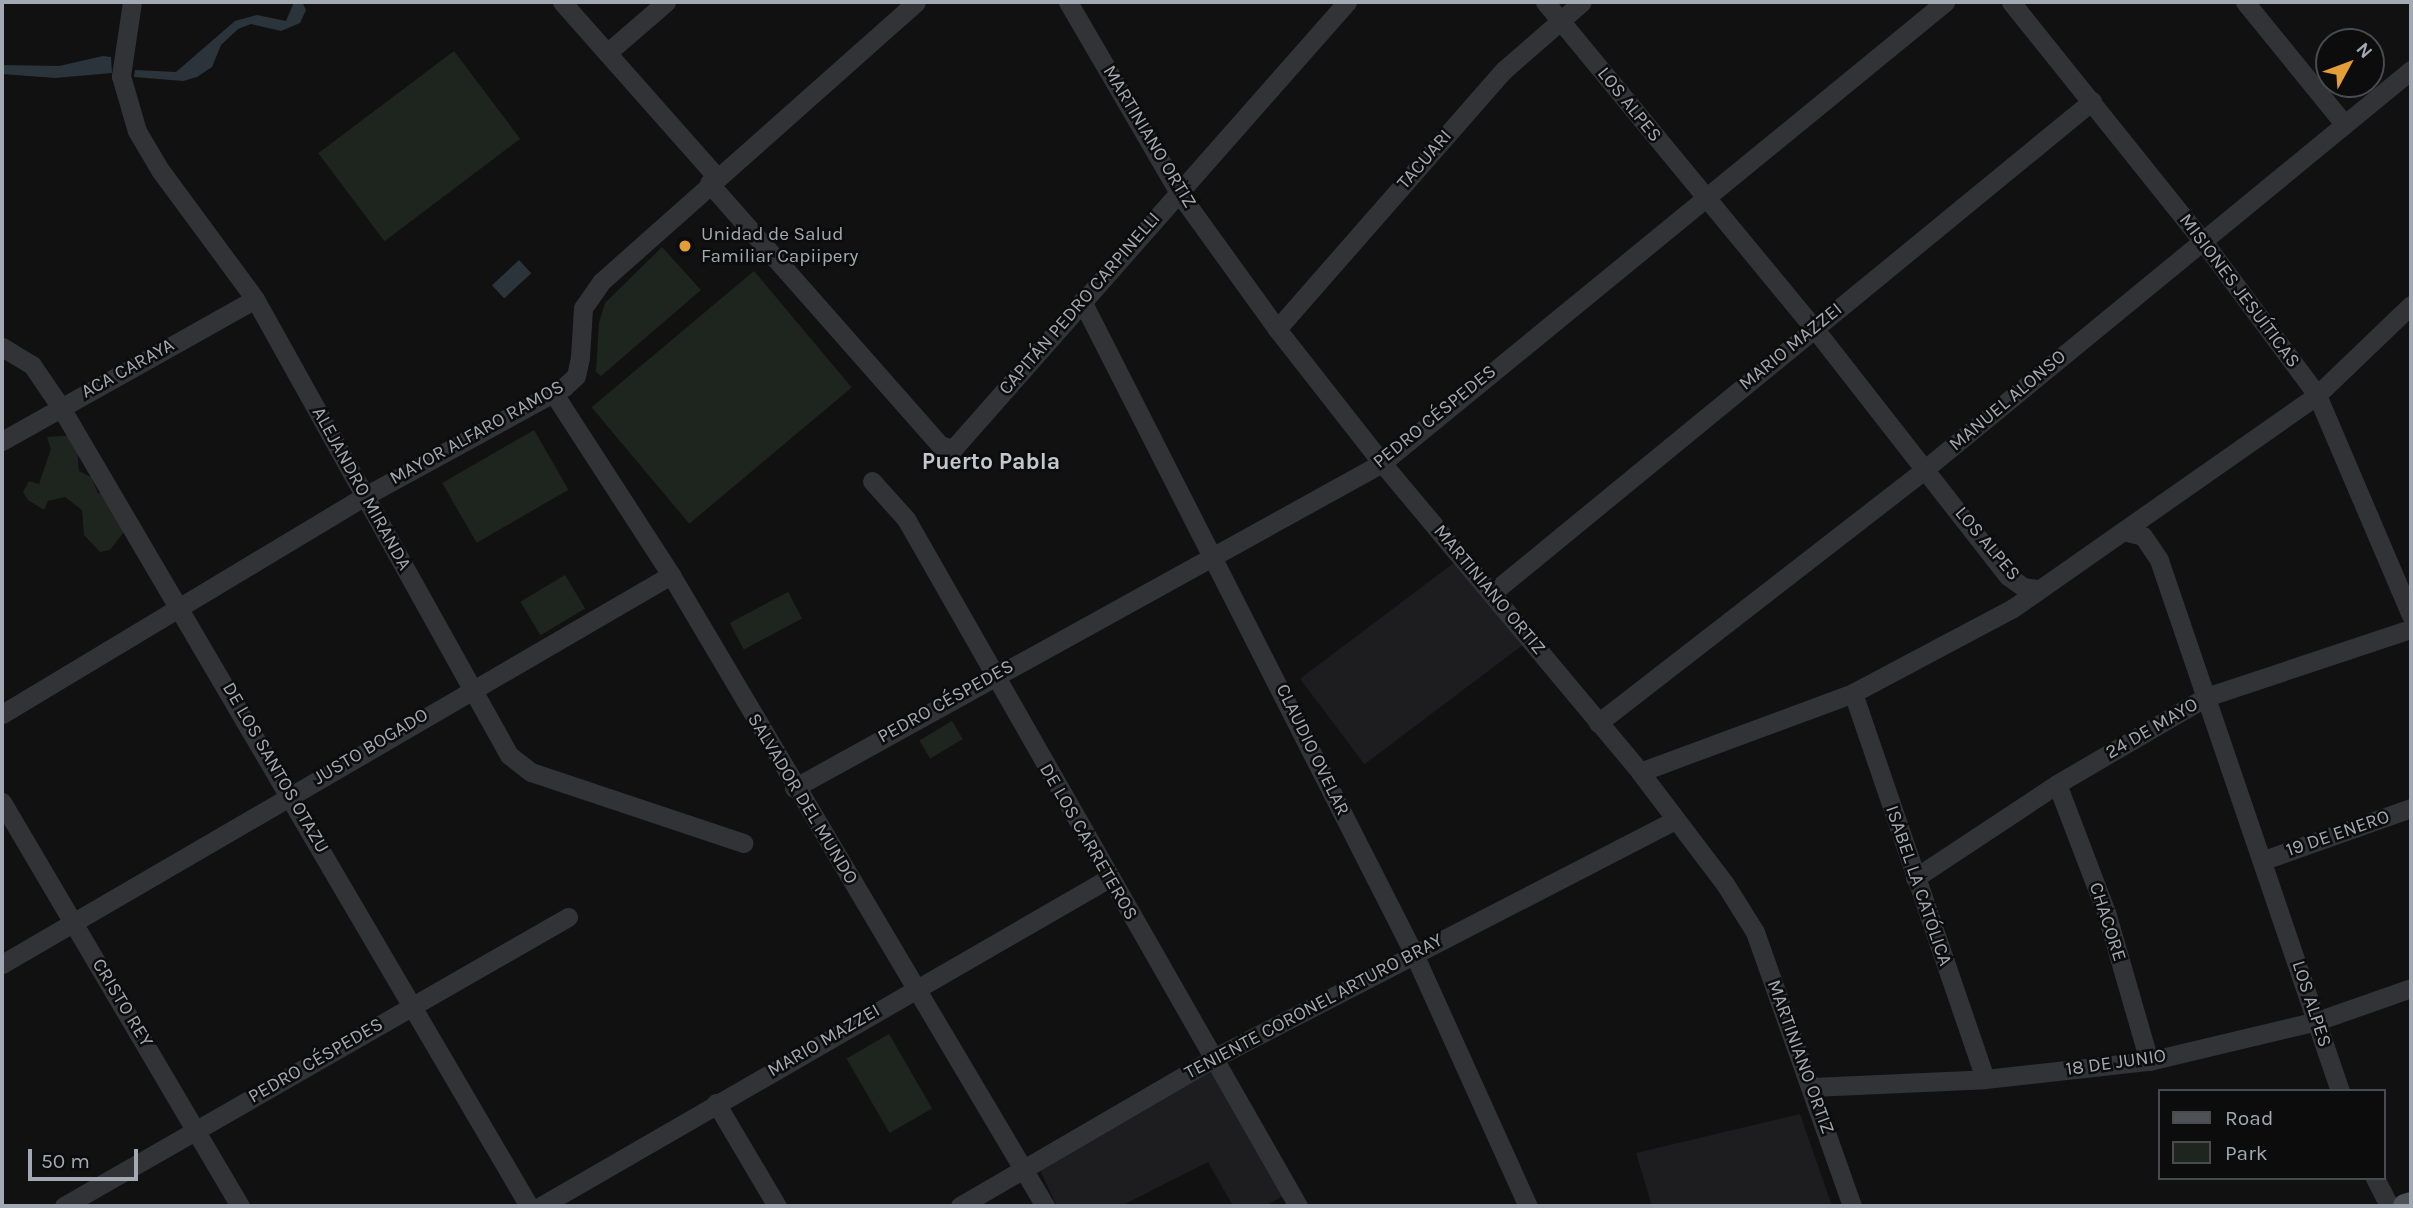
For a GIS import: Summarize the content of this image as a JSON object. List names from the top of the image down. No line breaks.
{"streets":{"street":["LOS ALPES","MARTINIANO ORTIZ","TACUARI","MISIONES JESUÍTICAS","CAPITÁN PEDRO CARPINELLI","MARIO MAZZEI","ACA CARAYA","MANUEL ALONSO","PEDRO CÉSPEDES","MAYOR ALFARO RAMOS","ALEJANDRO MIRANDA","24 DE MAYO","JUSTO BOGADO","CLAUDIO OVELAR","DE LOS SANTOS OTAZU","SALVADOR DEL MUNDO","19 DE ENERO","DE LOS CARRETEROS","ISABEL LA CATÓLICA","CHACORE","CRISTO REY","TENIENTE CORONEL ARTURO BRAY","18 DE JUNIO"]},"crossings":[["LOS ALPES","TACUARI"],["LOS ALPES","MARIO MAZZEI"],["LOS ALPES","MANUEL ALONSO"],["LOS ALPES","PEDRO CÉSPEDES"],["LOS ALPES","24 DE MAYO"],["LOS ALPES","19 DE ENERO"],["LOS ALPES","18 DE JUNIO"],["MARTINIANO ORTIZ","TACUARI"],["MARTINIANO ORTIZ","CAPITÁN PEDRO CARPINELLI"],["MARTINIANO ORTIZ","MARIO MAZZEI"],["MARTINIANO ORTIZ","MANUEL ALONSO"],["MARTINIANO ORTIZ","PEDRO CÉSPEDES"],["MARTINIANO ORTIZ","TENIENTE CORONEL ARTURO BRAY"],["MARTINIANO ORTIZ","18 DE JUNIO"],["MISIONES JESUÍTICAS","MARIO MAZZEI"],["MISIONES JESUÍTICAS","MANUEL ALONSO"],["CAPITÁN PEDRO CARPINELLI","MAYOR ALFARO RAMOS"],["CAPITÁN PEDRO CARPINELLI","CLAUDIO OVELAR"],["MARIO MAZZEI","SALVADOR DEL MUNDO"],["MARIO MAZZEI","DE LOS CARRETEROS"],["ACA CARAYA","ALEJANDRO MIRANDA"],["ACA CARAYA","DE LOS SANTOS OTAZU"],["PEDRO CÉSPEDES","CLAUDIO OVELAR"],["PEDRO CÉSPEDES","DE LOS SANTOS OTAZU"],["PEDRO CÉSPEDES","SALVADOR DEL MUNDO"],["PEDRO CÉSPEDES","DE LOS CARRETEROS"],["PEDRO CÉSPEDES","CRISTO REY"],["MAYOR ALFARO RAMOS","ALEJANDRO MIRANDA"],["MAYOR ALFARO RAMOS","DE LOS SANTOS OTAZU"],["MAYOR ALFARO RAMOS","SALVADOR DEL MUNDO"],["ALEJANDRO MIRANDA","JUSTO BOGADO"],["24 DE MAYO","ISABEL LA CATÓLICA"],["24 DE MAYO","CHACORE"],["JUSTO BOGADO","DE LOS SANTOS OTAZU"],["JUSTO BOGADO","SALVADOR DEL MUNDO"],["JUSTO BOGADO","CRISTO REY"],["CLAUDIO OVELAR","TENIENTE CORONEL ARTURO BRAY"],["SALVADOR DEL MUNDO","TENIENTE CORONEL ARTURO BRAY"],["DE LOS CARRETEROS","TENIENTE CORONEL ARTURO BRAY"],["ISABEL LA CATÓLICA","18 DE JUNIO"],["CHACORE","18 DE JUNIO"]],"districts":["Puerto Pabla"],"places":["Unidad de Salud Familiar Capiipery"],"legend":["Road","Park"],"scale_bar":"50 m","north":"top right"}
